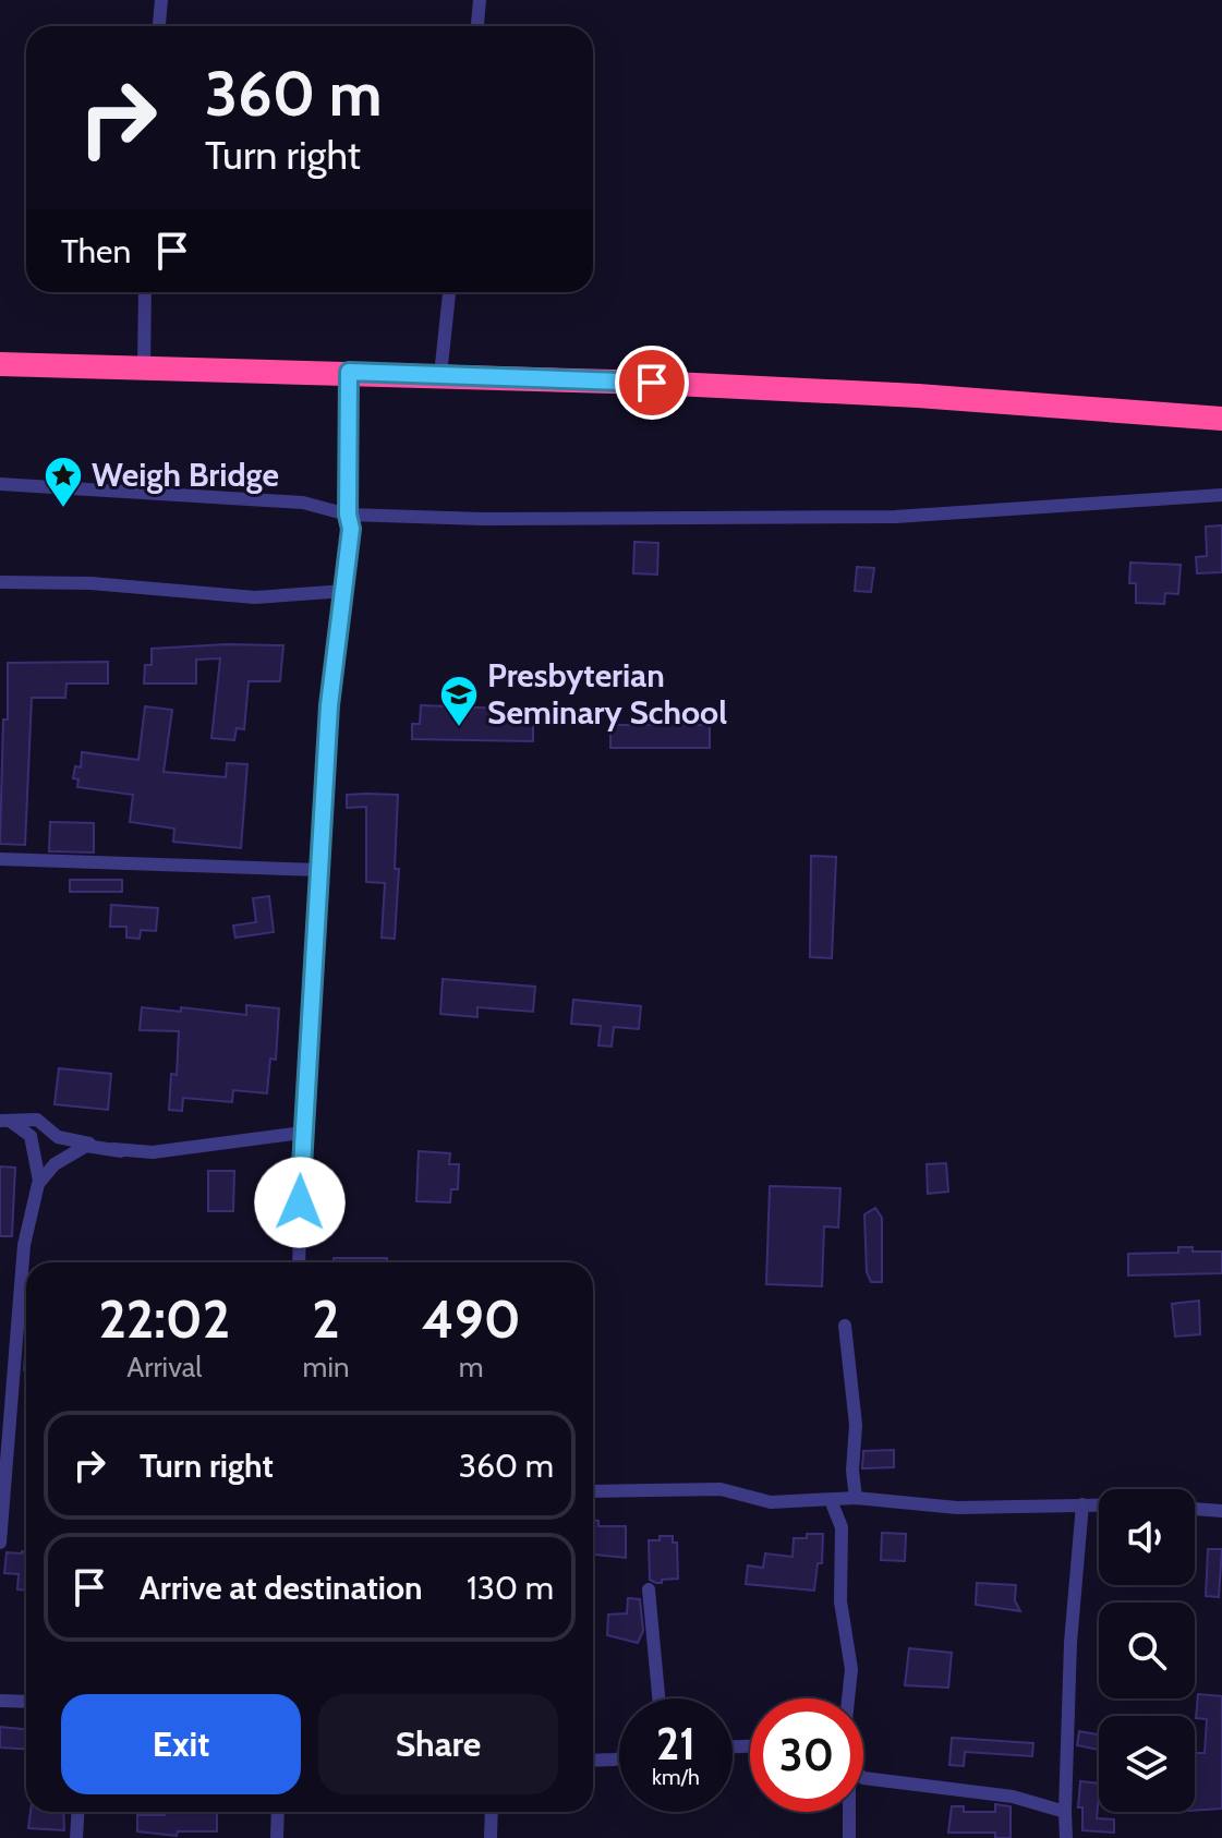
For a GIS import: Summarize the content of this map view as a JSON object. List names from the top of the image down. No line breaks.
{"places":{"place":["Weigh Bridge"],"school or university":["Presbyterian Seminary School"]},"page":{"turn":["360 m","Turn right"],"then":"Then","eta":["22:02","Arrival","2","min","490","m"],"list":[{"name":"Turn right","value":"360 m"},{"name":"Arrive at destination","value":"130 m"}],"buttons":["Exit","Share"],"speed":"21 km/h","limit":"30"}}
